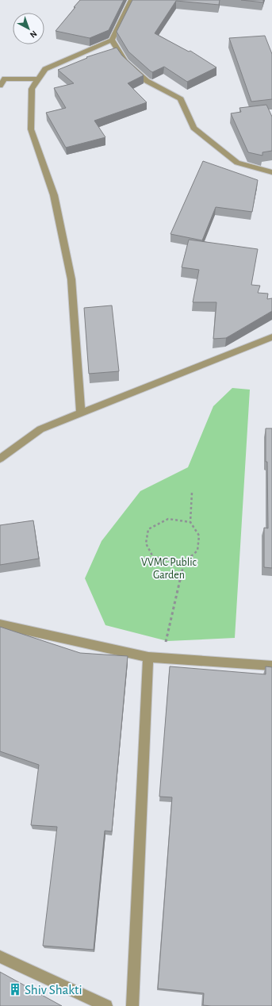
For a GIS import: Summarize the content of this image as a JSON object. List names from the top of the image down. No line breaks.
{"parks":["VVMC Public Garden"],"places":{"building":["Shiv Shakti"]},"north":"bottom right"}
